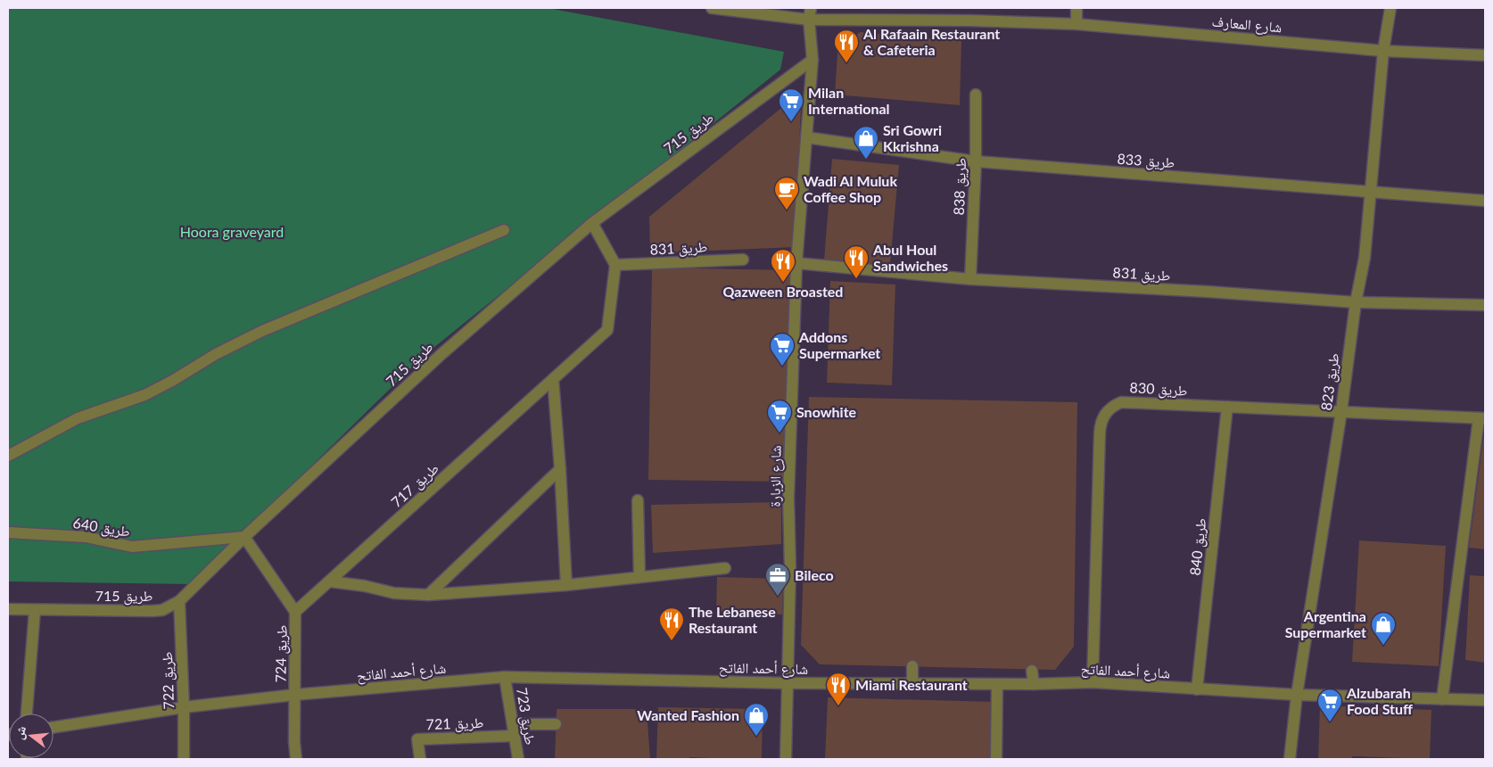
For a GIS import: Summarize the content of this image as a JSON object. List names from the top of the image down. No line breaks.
{"streets":{"street":["شارع المعارف","طريق 715","طريق 833","طريق 838","طريق 831","طريق 823","طريق 830","شارع الزبارة","طريق 717","طريق 640","طريق 840","طريق 724","شارع أحمد الفاتح","طريق 722","طريق 723","طريق 721"]},"crossings":[["شارع المعارف","طريق 823"],["شارع المعارف","شارع الزبارة"],["طريق 715","شارع الزبارة"],["طريق 715","طريق 640"],["طريق 715","طريق 724"],["طريق 715","طريق 722"],["طريق 833","طريق 838"],["طريق 833","طريق 823"],["طريق 833","شارع الزبارة"],["طريق 838","طريق 831"],["طريق 831","طريق 823"],["طريق 831","شارع الزبارة"],["طريق 831","طريق 717"],["طريق 823","طريق 830"],["طريق 823","شارع أحمد الفاتح"],["طريق 830","طريق 840"],["طريق 830","شارع أحمد الفاتح"],["شارع الزبارة","شارع أحمد الفاتح"],["طريق 717","طريق 724"],["طريق 640","طريق 724"],["طريق 840","شارع أحمد الفاتح"],["طريق 724","شارع أحمد الفاتح"],["شارع أحمد الفاتح","طريق 722"],["شارع أحمد الفاتح","طريق 723"],["طريق 723","طريق 721"]],"parks":["Hoora graveyard"],"places":{"restaurant":["Al Rafaain Restaurant & Cafeteria","Abul Houl Sandwiches","Qazween Broasted","The Lebanese Restaurant","Miami Restaurant"],"supermarket":["Milan International","Addons Supermarket","Snowhite","Alzubarah Food Stuff"],"shop":["Sri Gowri Kkrishna","Argentina Supermarket","Wanted Fashion"],"cafe":["Wadi Al Muluk Coffee Shop"],"office":["Bileco"]},"north":"left"}
